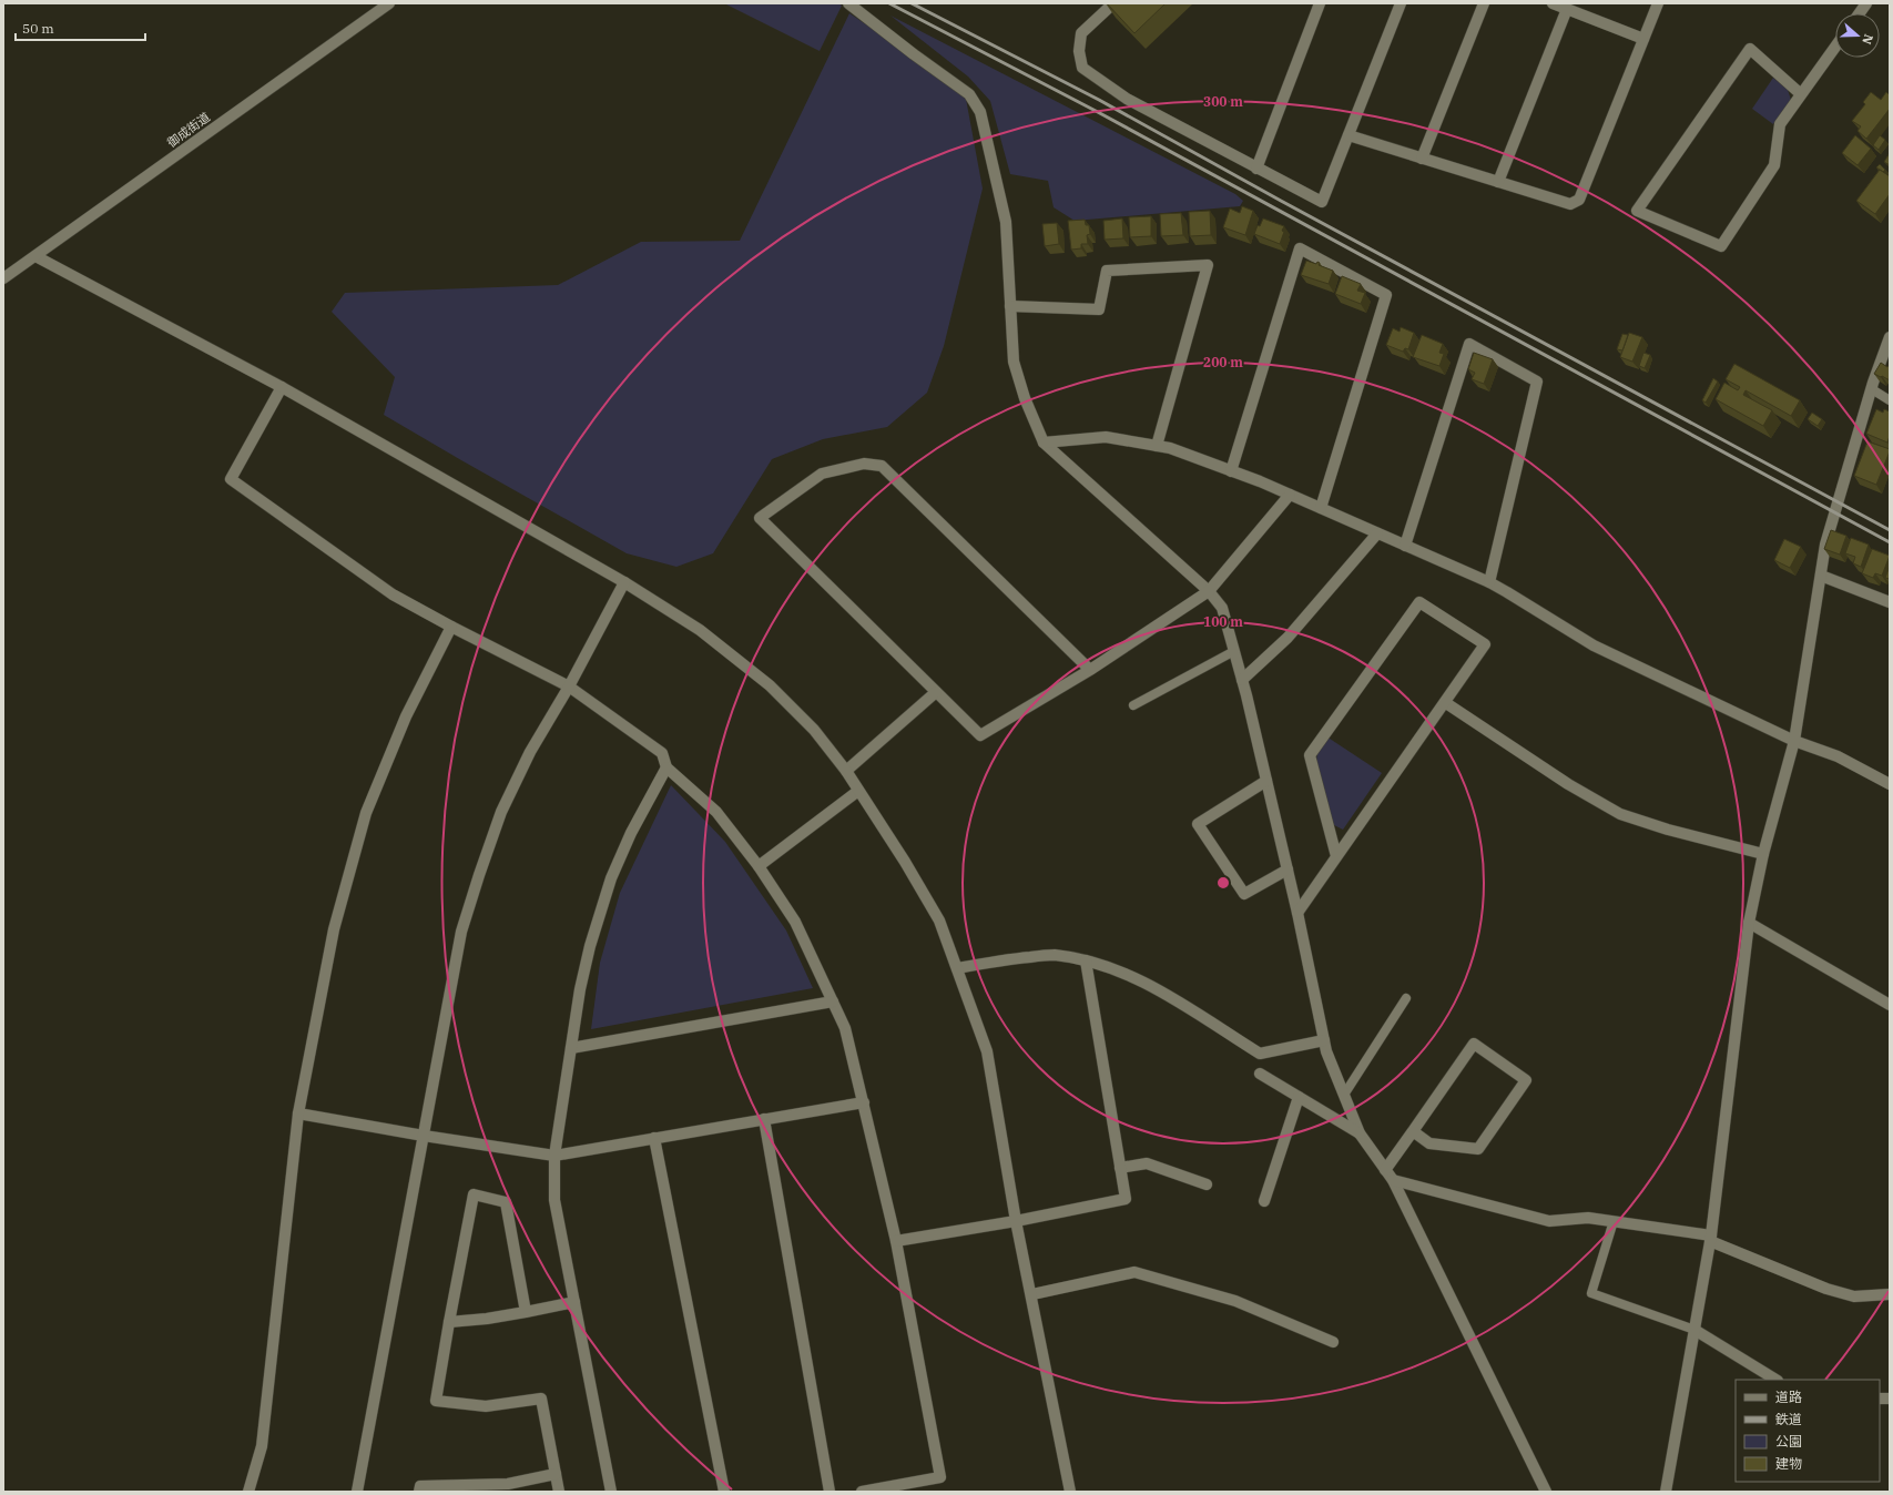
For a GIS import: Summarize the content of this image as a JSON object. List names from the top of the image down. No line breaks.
{"streets":{"street":["御成街道"]},"legend":["道路","鉄道","公園","建物"],"scale_bar":"50 m","north":"right","rings":["300 m","200 m","100 m"]}
